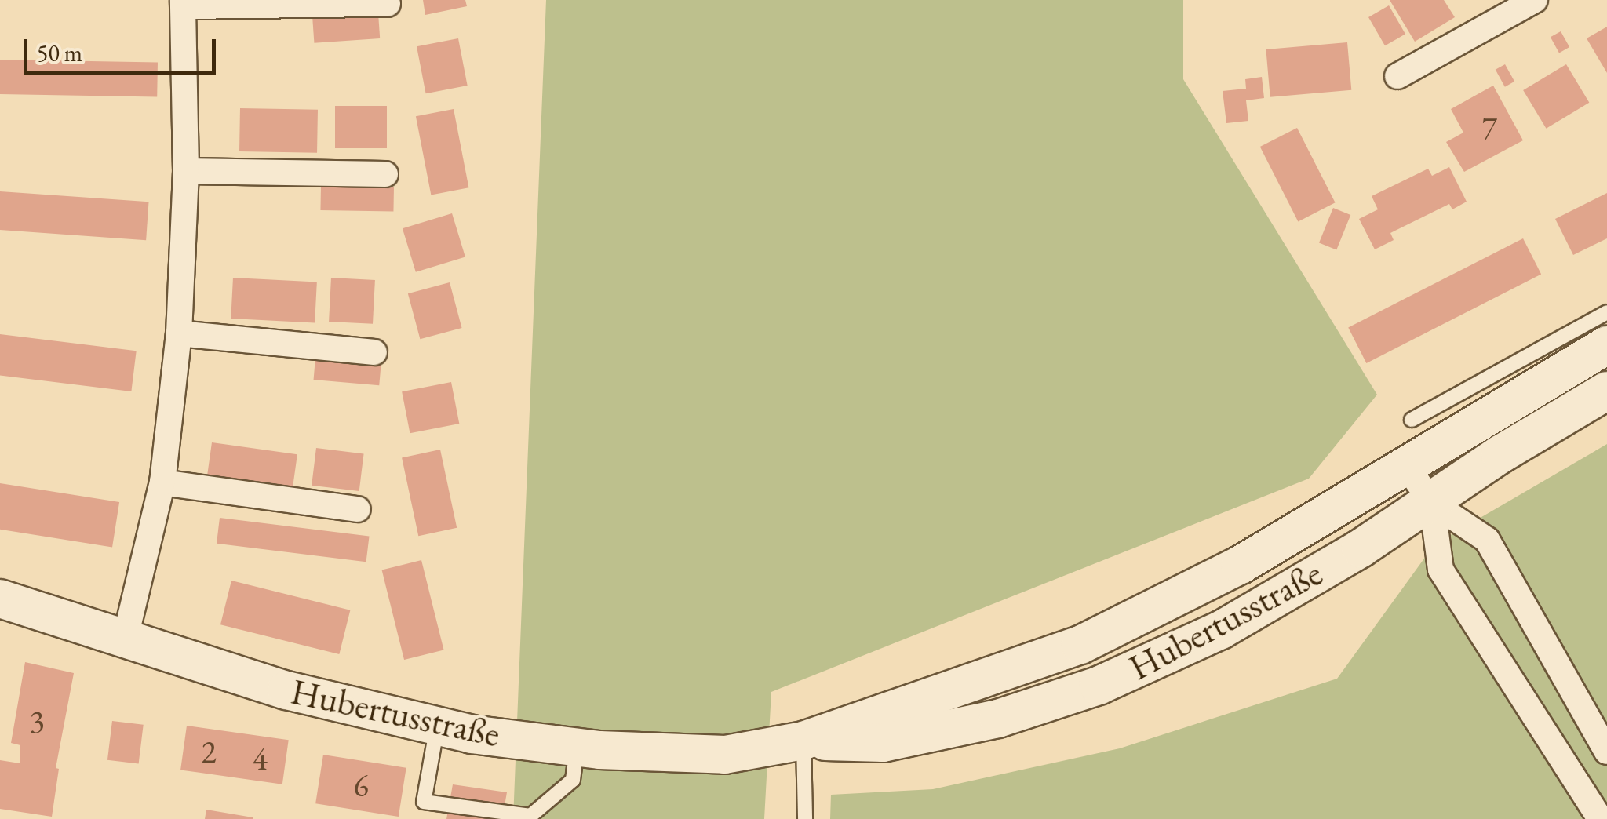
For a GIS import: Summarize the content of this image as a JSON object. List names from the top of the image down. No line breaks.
{"streets":{"street":["Hubertusstraße"]},"house_numbers":["7","3","2","4","6"],"scale_bar":"50 m"}
